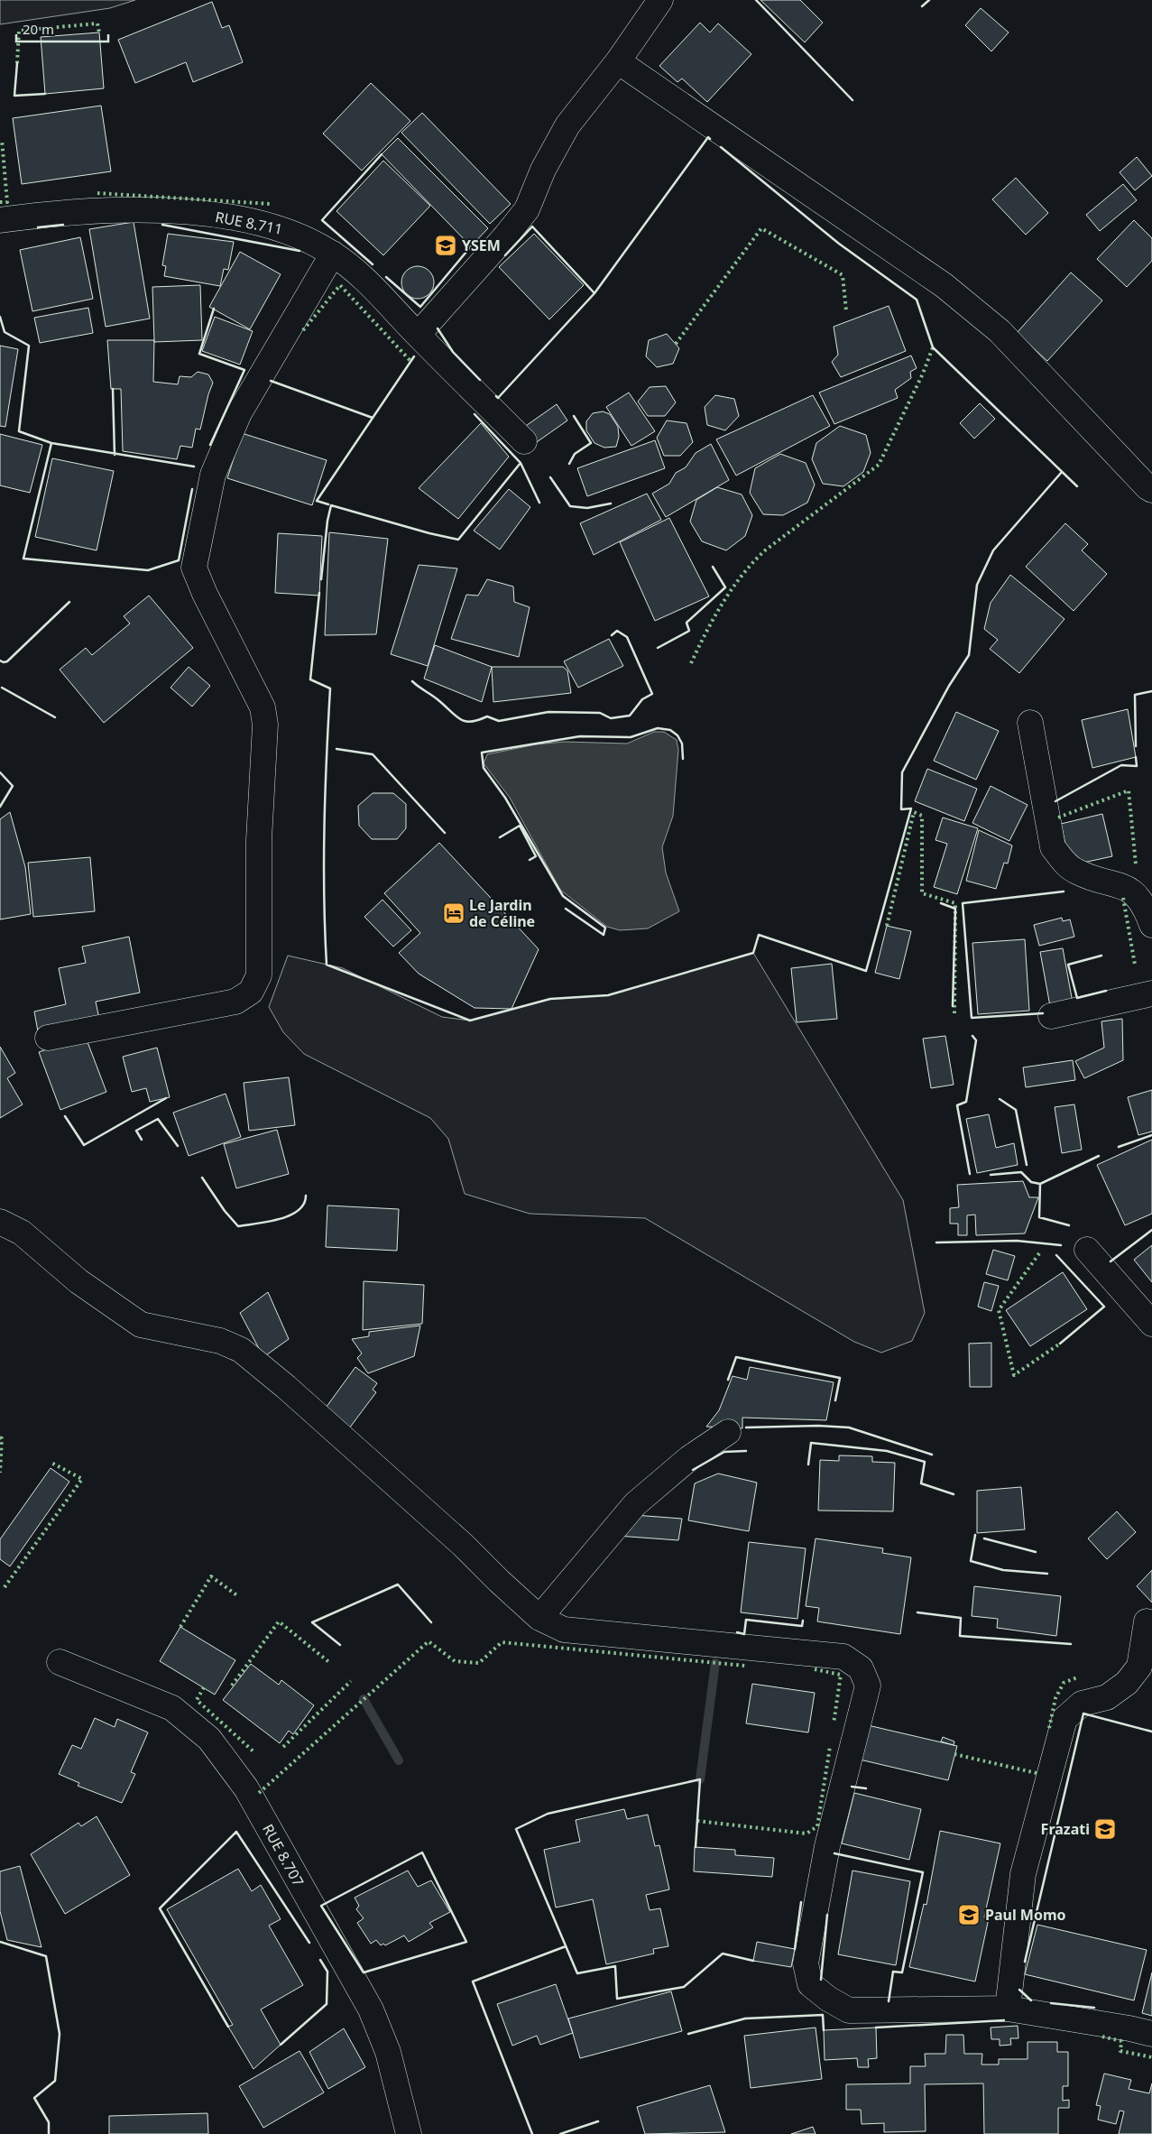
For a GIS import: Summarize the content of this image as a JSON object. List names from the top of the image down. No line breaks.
{"streets":{"street":["RUE 8.711","RUE 8.707"]},"places":{"school or university":["YSEM","Frazati","Paul Momo"],"hotel":["Le Jardin de Céline"]},"scale_bar":"20 m"}
